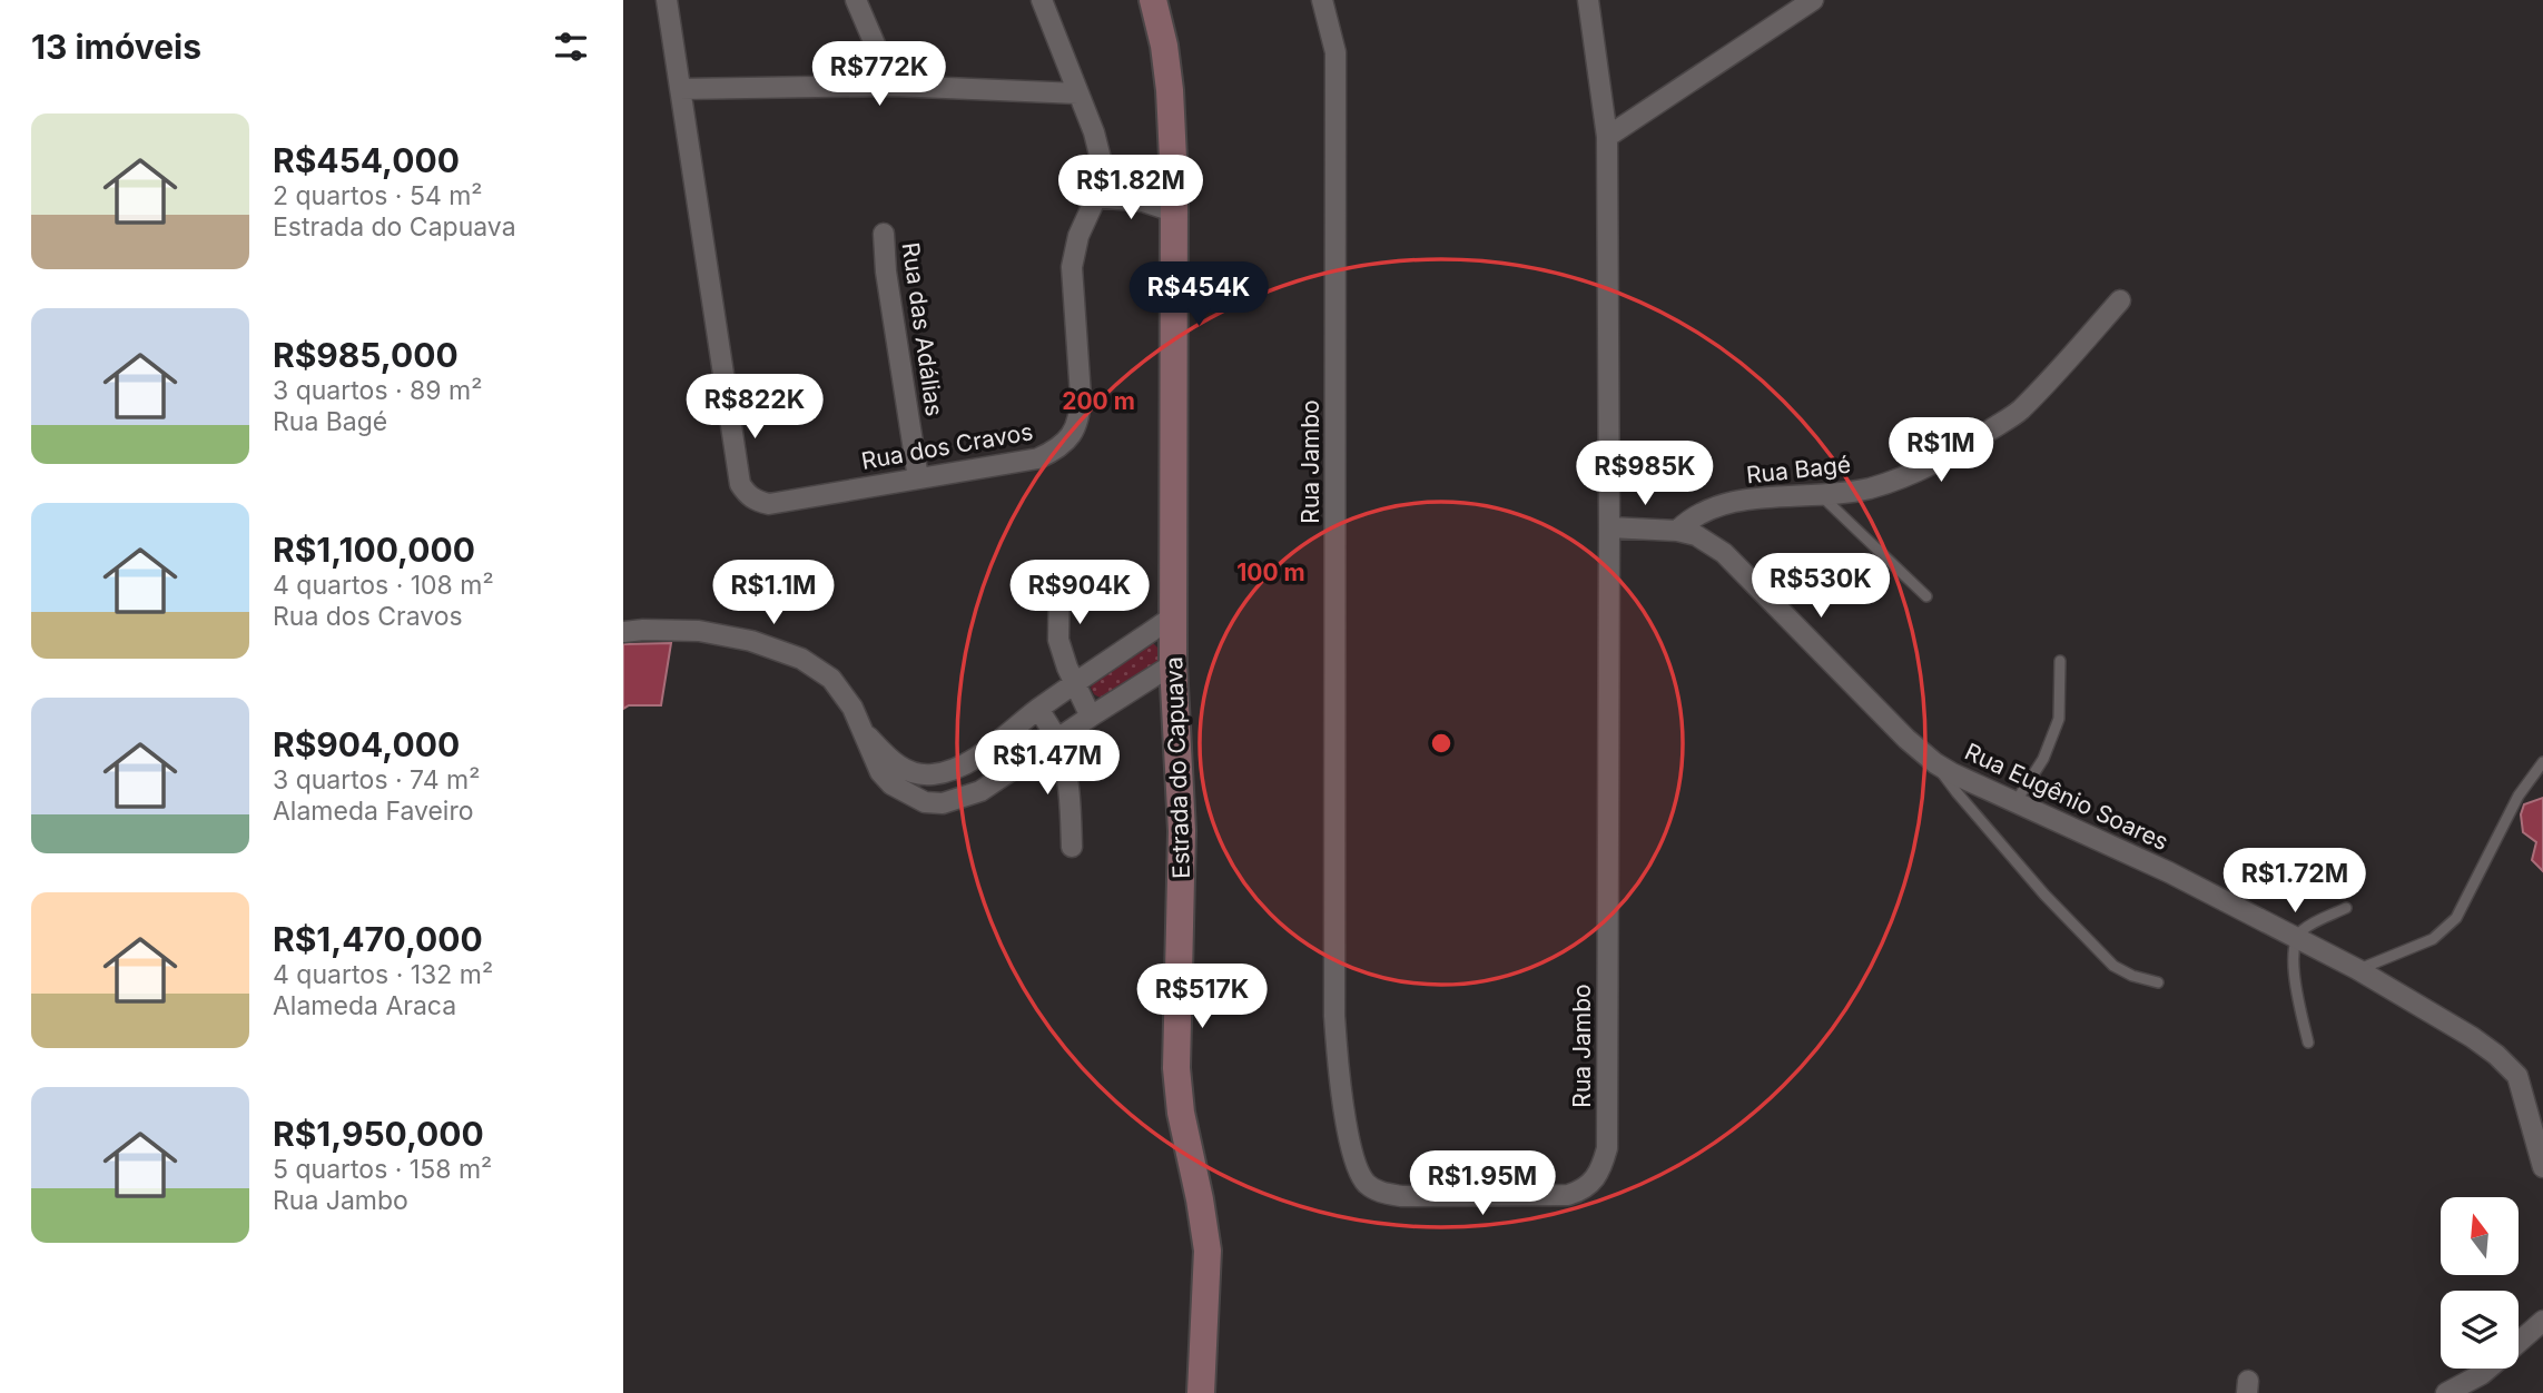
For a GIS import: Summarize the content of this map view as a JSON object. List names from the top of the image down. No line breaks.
{"streets":{"main road":["Estrada do Capuava"],"street":["Rua das Adálias","Rua dos Cravos","Rua Jambo","Rua Bagé","Rua Eugênio Soares"]},"crossings":[["Rua das Adálias","Rua dos Cravos"],["Rua Bagé","Rua Eugênio Soares"]],"north":"top","page":{"heading":"13 imóveis","price":["R$772K","R$1.82M","R$454K","R$822K","R$1M","R$985K","R$530K","R$1.1M","R$904K","R$1.47M","R$1.72M","R$517K","R$1.95M"],"list":[{"name":"R$454,000","note":"2 quartos · 54 m² · Estrada do Capuava"},{"name":"R$985,000","note":"3 quartos · 89 m² · Rua Bagé"},{"name":"R$1,100,000","note":"4 quartos · 108 m² · Rua dos Cravos"},{"name":"R$904,000","note":"3 quartos · 74 m² · Alameda Faveiro"},{"name":"R$1,470,000","note":"4 quartos · 132 m² · Alameda Araca"},{"name":"R$1,950,000","note":"5 quartos · 158 m² · Rua Jambo"}]},"rings":["200 m","100 m"]}
